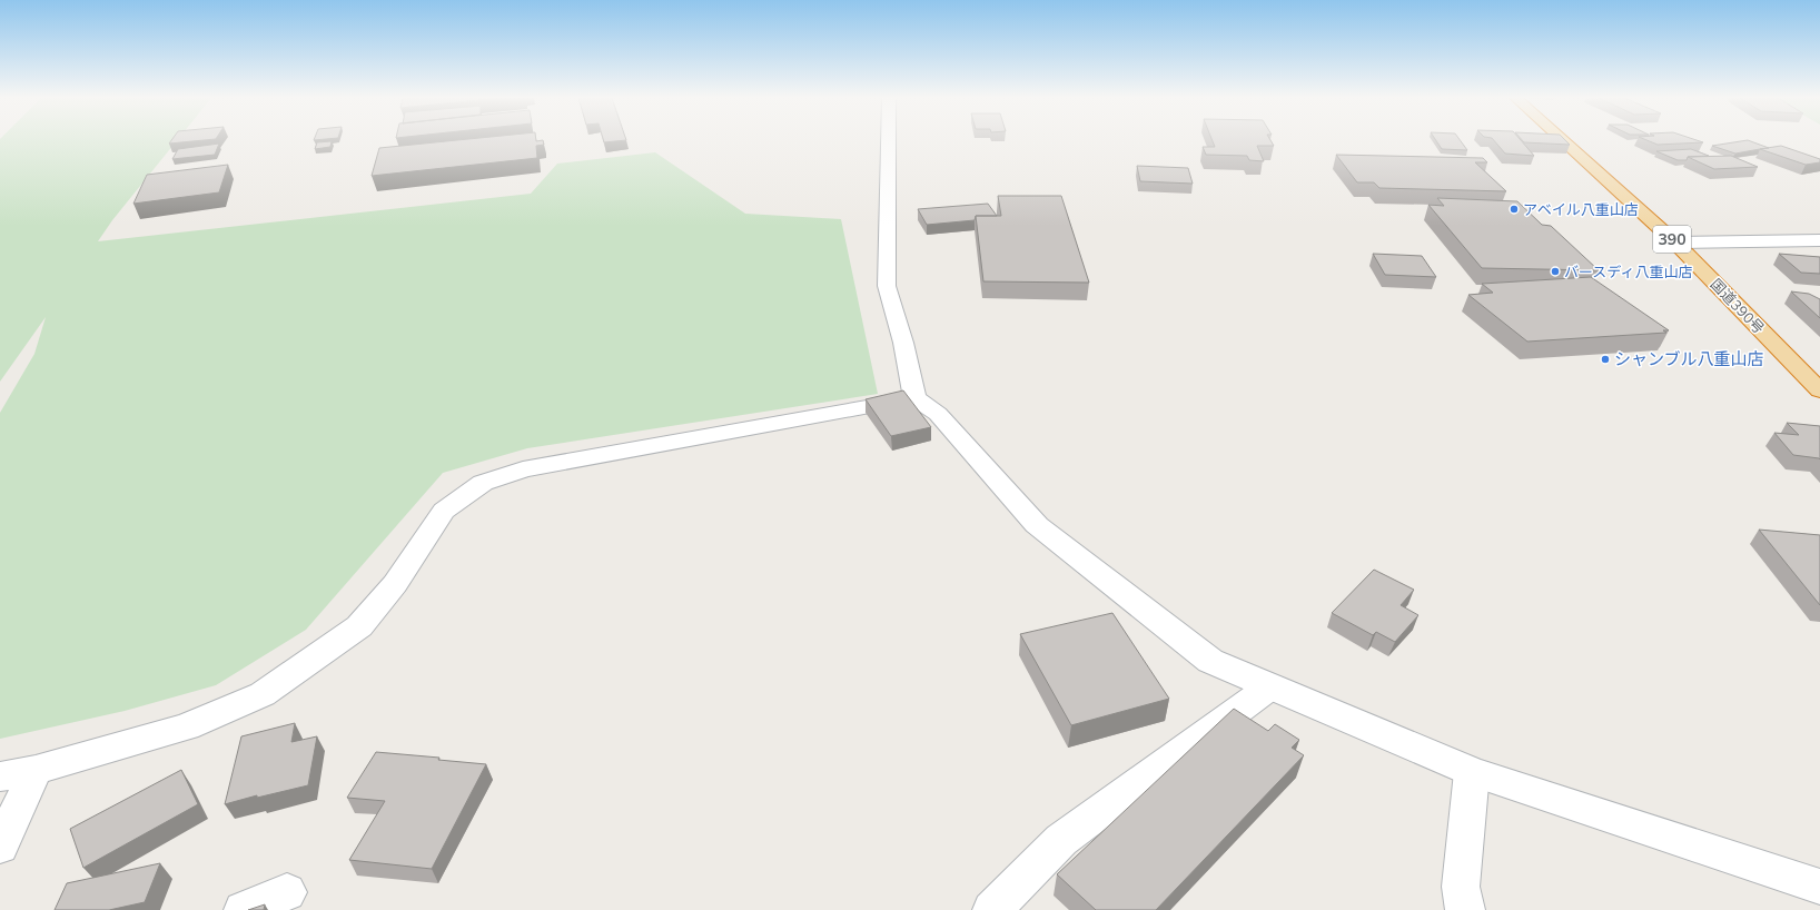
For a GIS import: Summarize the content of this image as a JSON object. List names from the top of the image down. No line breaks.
{"streets":{"highway":["390","国道390号"]},"places":["アベイル八重山店","バースディ八重山店","シャンブル八重山店"]}
